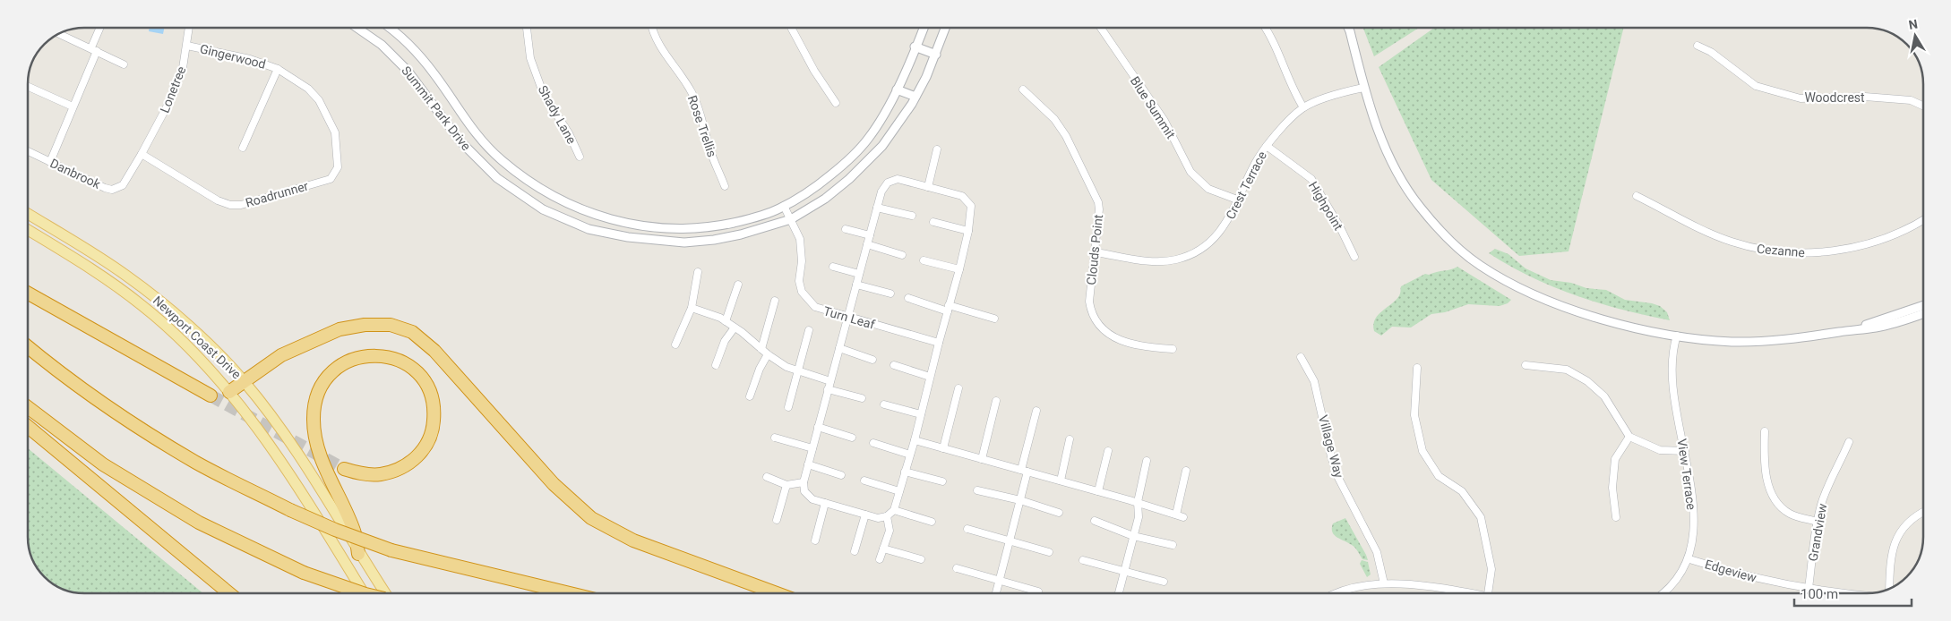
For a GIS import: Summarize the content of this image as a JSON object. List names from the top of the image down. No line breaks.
{"streets":{"main road":["Newport Coast Drive"],"street":["Gingerwood","Lonetree","Woodcrest","Blue Summit","Summit Park Drive","Shady Lane","Rose Trellis","Danbrook","Crest Terrace","Roadrunner","Highpoint","Clouds Point","Cezanne","Turn Leaf","Village Way","View Terrace","Grandview","Edgeview"]},"crossings":[["Gingerwood","Lonetree"],["Gingerwood","Roadrunner"],["Lonetree","Danbrook"],["Lonetree","Roadrunner"],["Blue Summit","Crest Terrace"],["Summit Park Drive","Turn Leaf"],["Danbrook","Roadrunner"],["Crest Terrace","Highpoint"],["Crest Terrace","Clouds Point"],["View Terrace","Edgeview"],["Grandview","Edgeview"]],"scale_bar":"100 m","north":"top"}
